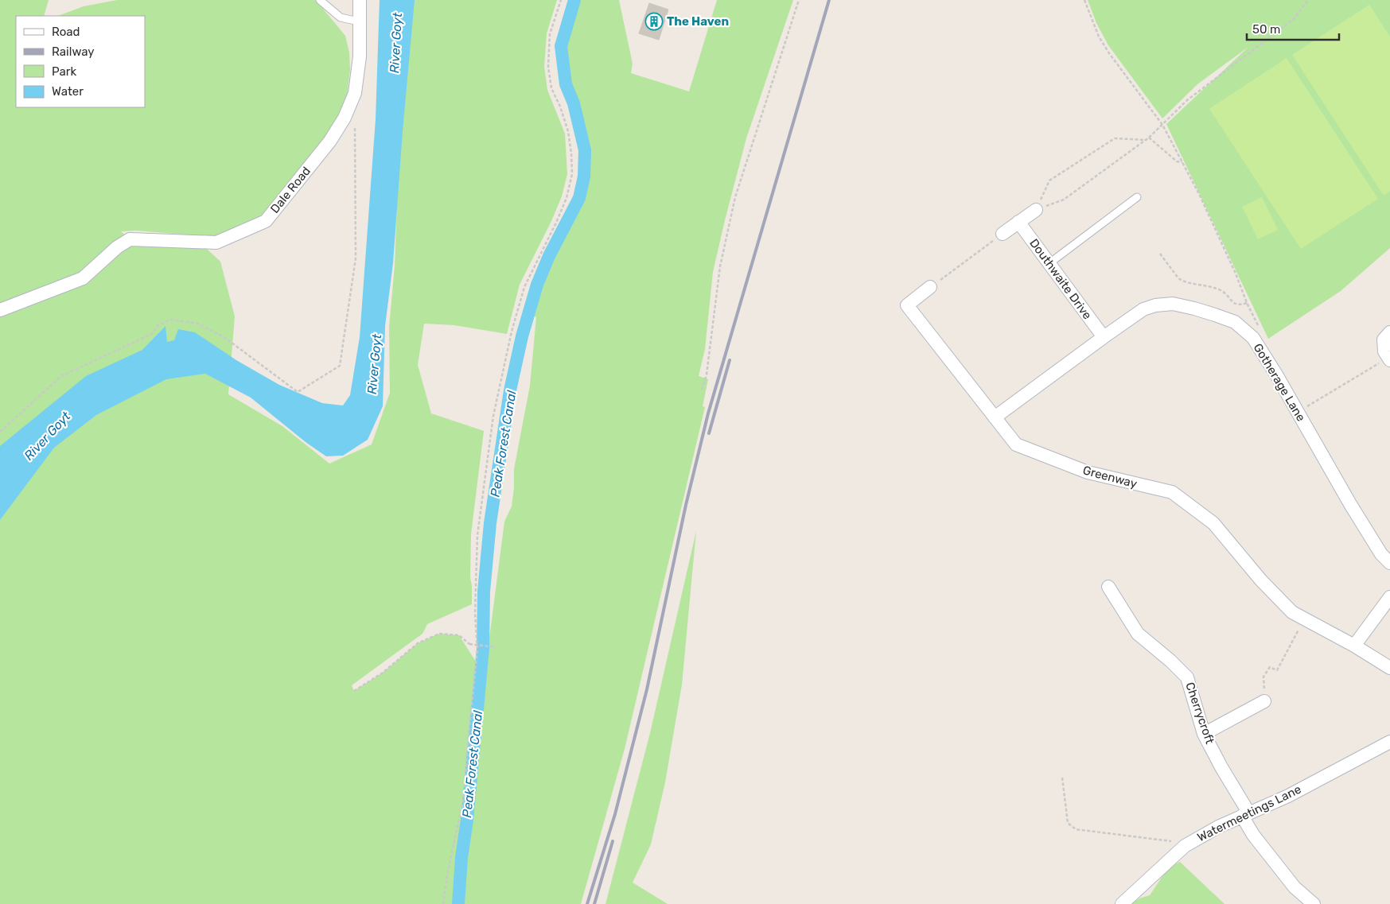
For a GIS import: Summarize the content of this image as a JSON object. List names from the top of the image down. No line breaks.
{"streets":{"street":["Dale Road","Douthwaite Drive","Gotherage Lane","Greenway","Cherrycroft","Watermeetings Lane"]},"crossings":[["Douthwaite Drive","Gotherage Lane"],["Gotherage Lane","Greenway"],["Cherrycroft","Watermeetings Lane"]],"water":["River Goyt","Peak Forest Canal"],"places":{"building":["The Haven"]},"legend":["Road","Railway","Park","Water"],"scale_bar":"50 m"}
